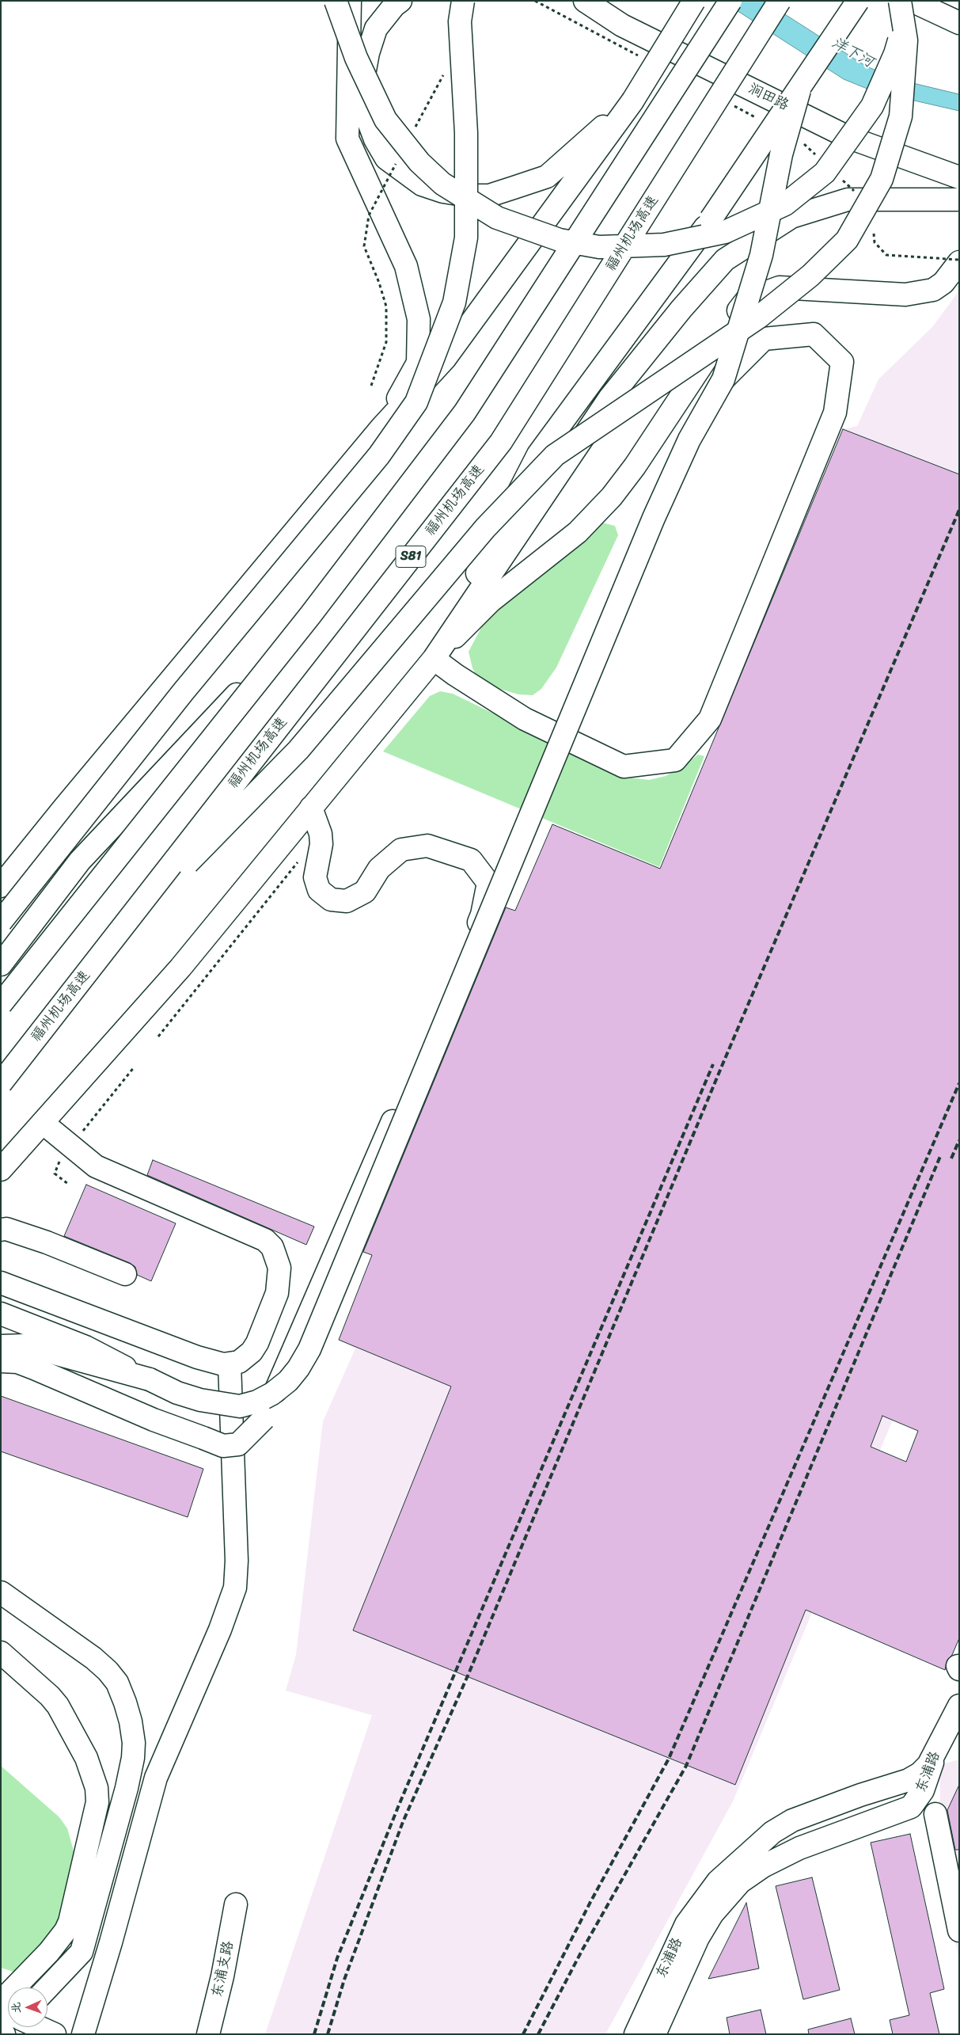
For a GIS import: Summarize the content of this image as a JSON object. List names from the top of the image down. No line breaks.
{"streets":{"main road":["涧田路","福州机场高速","S81","东浦路","东浦支路"]},"water":["洋下河"],"north":"left"}
